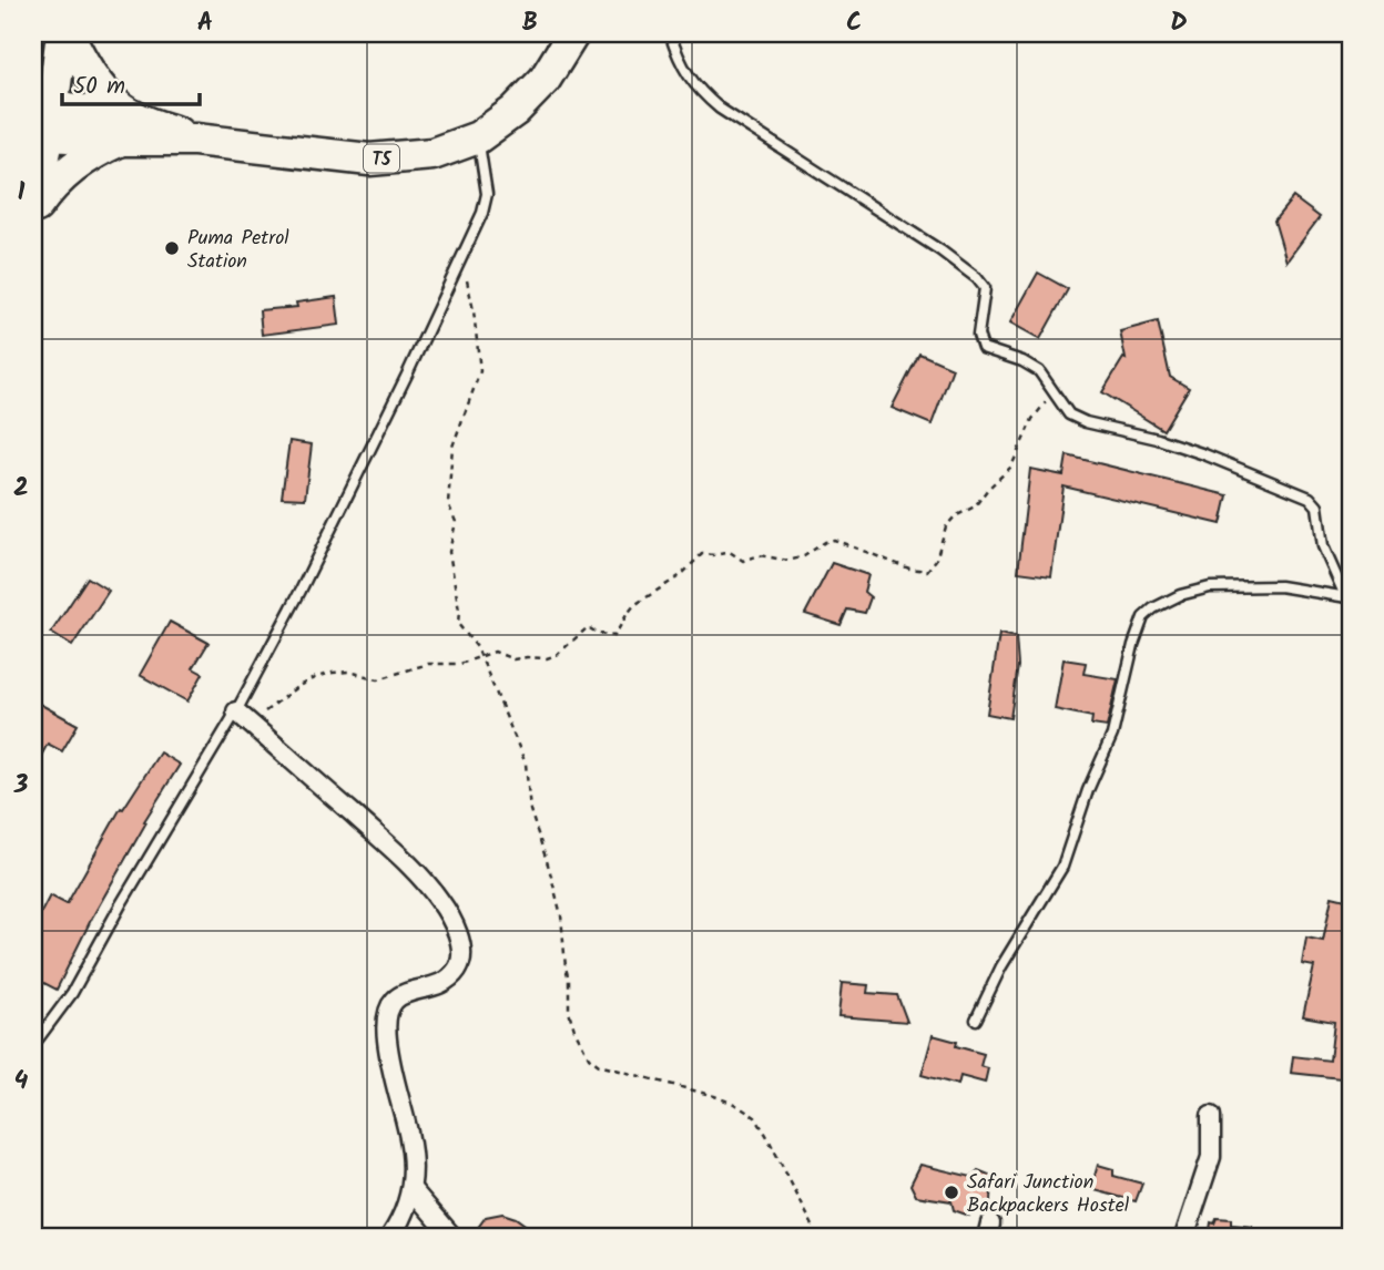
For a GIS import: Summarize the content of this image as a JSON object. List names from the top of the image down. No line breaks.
{"streets":{"highway":["T5"]},"places":["Puma Petrol Station","Safari Junction Backpackers Hostel"],"scale_bar":"50 m","grid":{"columns":["A","B","C","D"],"rows":["1","2","3","4"]}}
